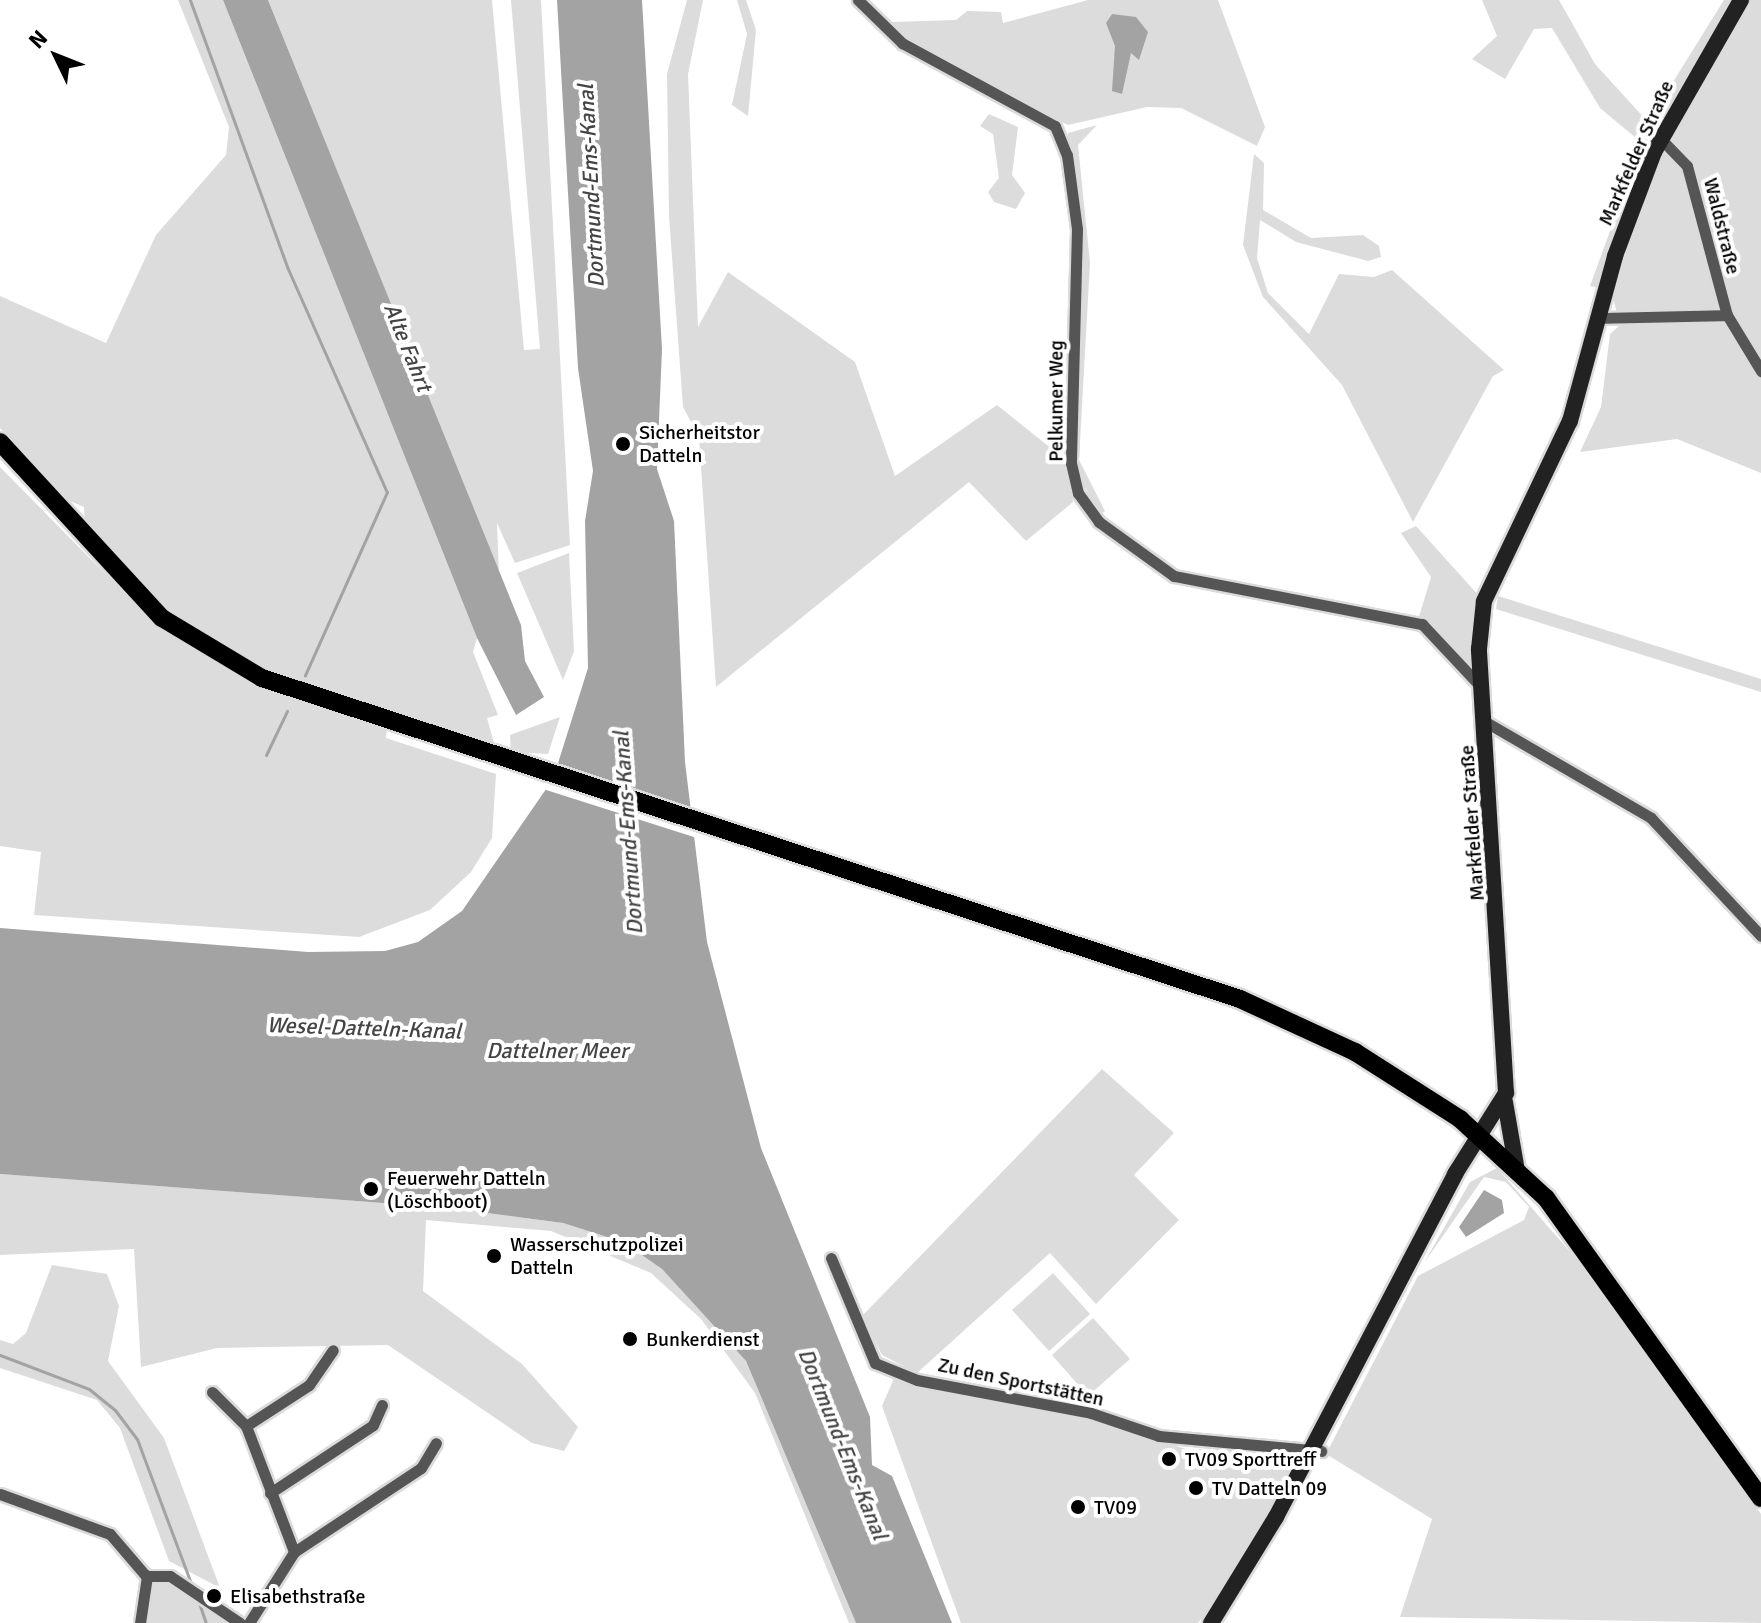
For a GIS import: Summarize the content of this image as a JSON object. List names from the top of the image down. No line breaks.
{"streets":{"street":["Markfelder Straße","Waldstraße","Pelkumer Weg","Zu den Sportstätten"]},"crossings":[["Markfelder Straße","Waldstraße"],["Markfelder Straße","Pelkumer Weg"]],"water":["Dortmund-Ems-Kanal","Alte Fahrt","Wesel-Datteln-Kanal","Dattelner Meer"],"places":["Sicherheitstor Datteln","Feuerwehr Datteln (Löschboot)","Wasserschutzpolizei Datteln","Bunkerdienst","TV09 Sporttreff","TV Datteln 09","TV09","Elisabethstraße"],"north":"top left"}
